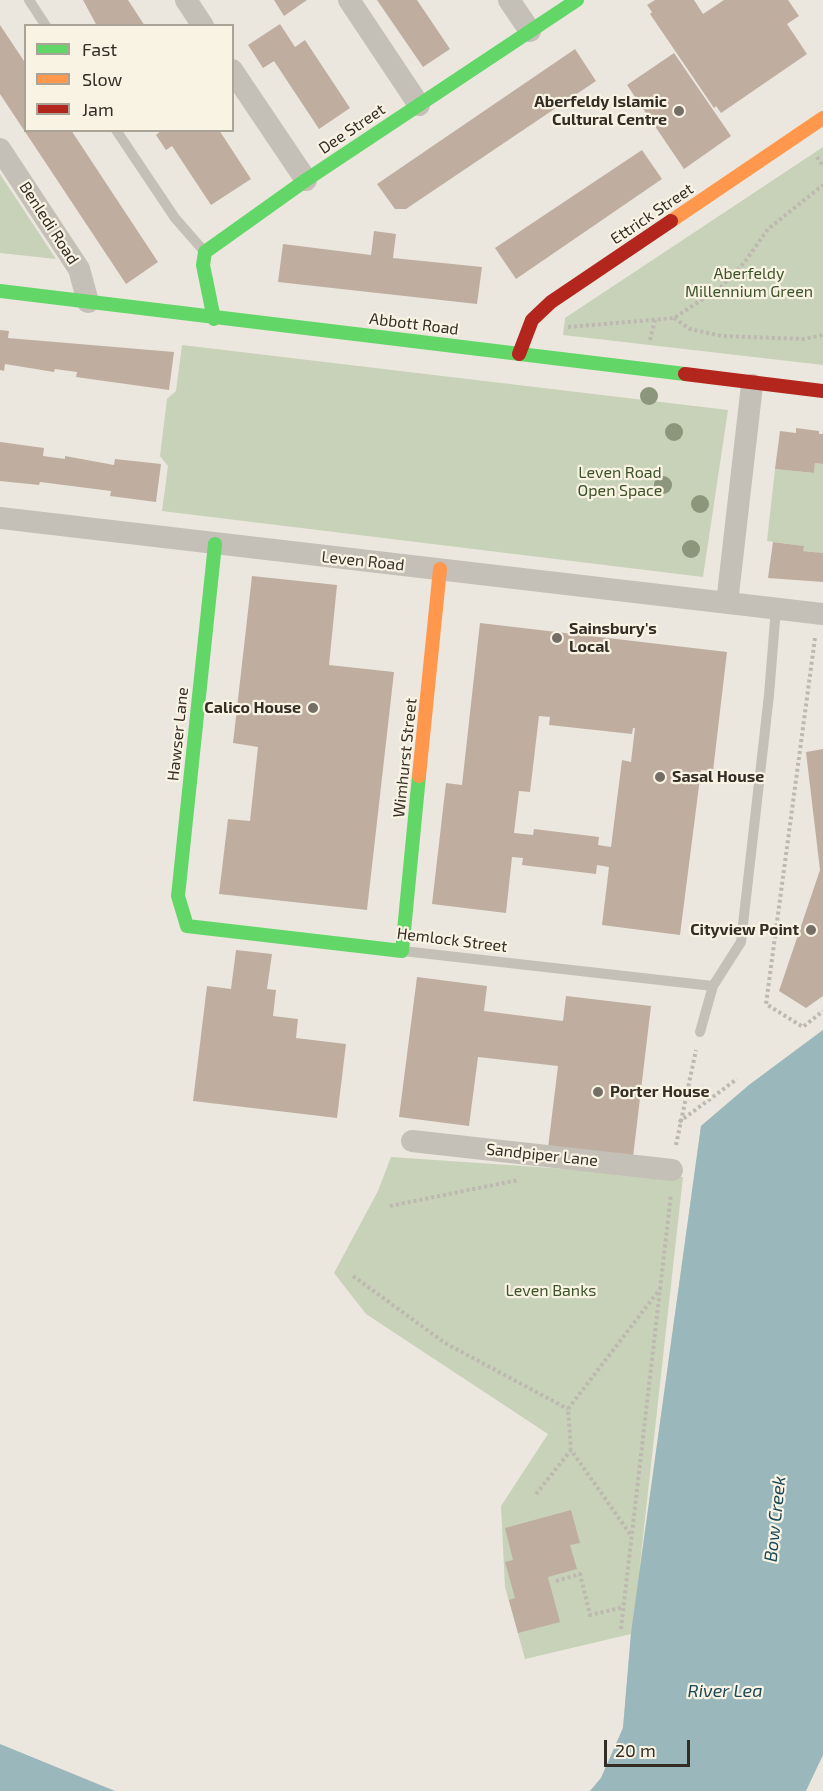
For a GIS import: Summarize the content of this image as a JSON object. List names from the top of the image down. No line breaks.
{"streets":{"street":["Dee Street","Ettrick Street","Benledi Road","Abbott Road","Leven Road","Hawser Lane","Wimhurst Street","Hemlock Street","Sandpiper Lane"]},"crossings":[["Ettrick Street","Abbott Road"],["Benledi Road","Abbott Road"],["Leven Road","Hawser Lane"],["Leven Road","Wimhurst Street"],["Hawser Lane","Hemlock Street"],["Wimhurst Street","Hemlock Street"]],"water":["Bow Creek","River Lea"],"parks":["Aberfeldy Millennium Green","Leven Road Open Space","Leven Banks"],"places":["Aberfeldy Islamic Cultural Centre","Sainsbury's Local","Calico House","Sasal House","Cityview Point","Porter House"],"legend":["Fast","Slow","Jam"],"scale_bar":"20 m"}
